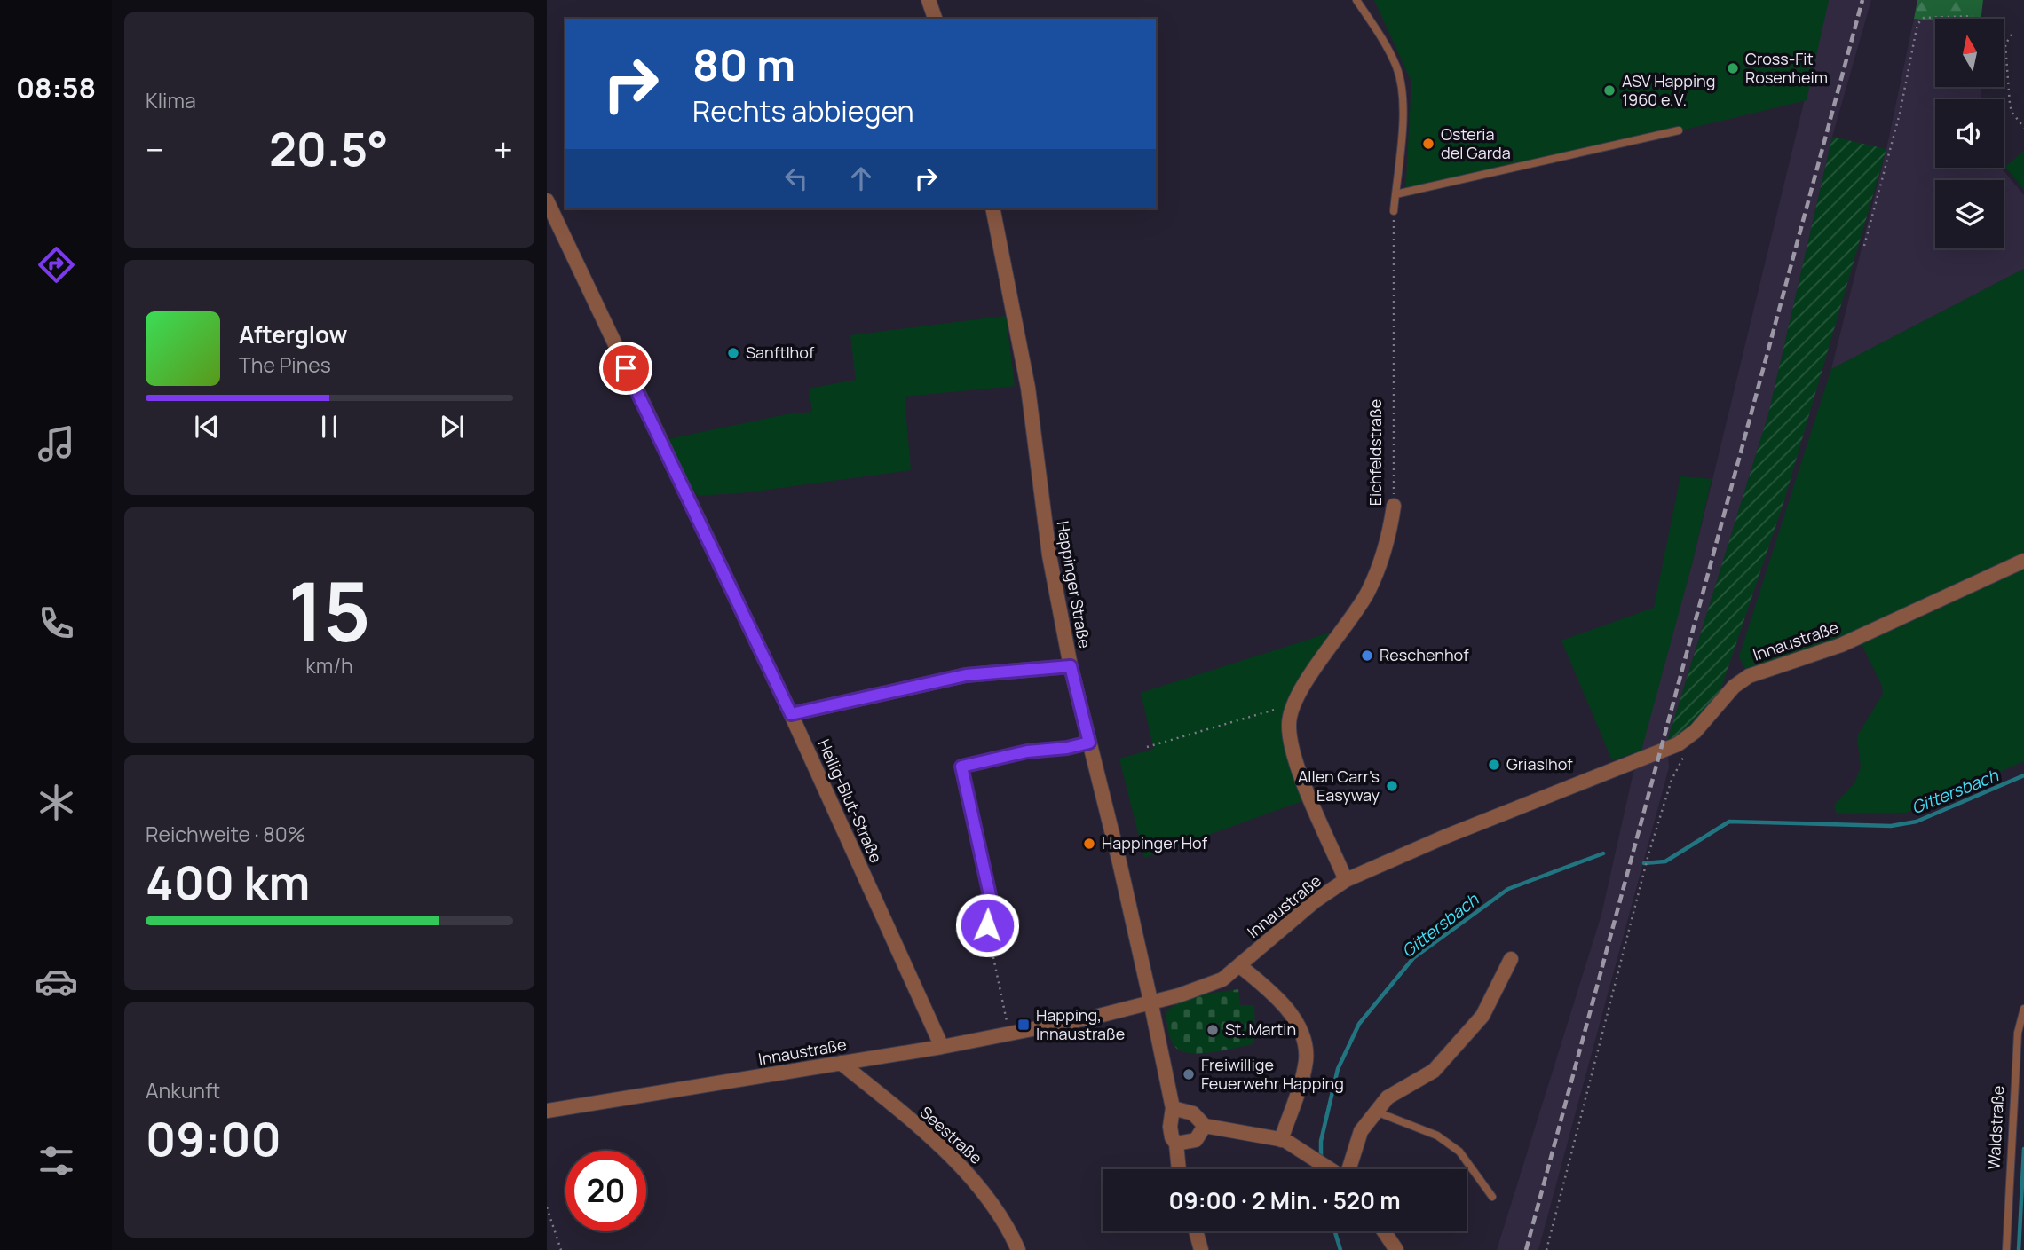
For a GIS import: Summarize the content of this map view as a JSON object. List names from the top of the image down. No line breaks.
{"streets":{"street":["Eichfeldstraße","Happinger Straße","Innaustraße","Heilig-Blut-Straße","Seestraße"],"lane":["Waldstraße"]},"crossings":[["Eichfeldstraße","Innaustraße"],["Happinger Straße","Innaustraße"],["Innaustraße","Heilig-Blut-Straße"],["Innaustraße","Seestraße"]],"water":["Gittersbach"],"places":{"other":["Cross-Fit Rosenheim","ASV Happing 1960 e.V.","Osteria del Garda","Sanftlhof","Reschenhof","Griaslhof","Allen Carr's Easyway","Happinger Hof","St. Martin","Freiwillige Feuerwehr Happing"],"transit":["Happing, Innaustraße"]},"north":"top","page":{"tabs":"08:58","tile":["Klima",["15","km/h"],["Reichweite · 80%","400 km"],["Ankunft","09:00"]],"turn":["80 m","Rechts abbiegen"],"heat":["−","20.5°","+"],"song":["Afterglow","The Pines"],"limit":"20","trip":"09:00 · 2 Min. · 520 m"}}
